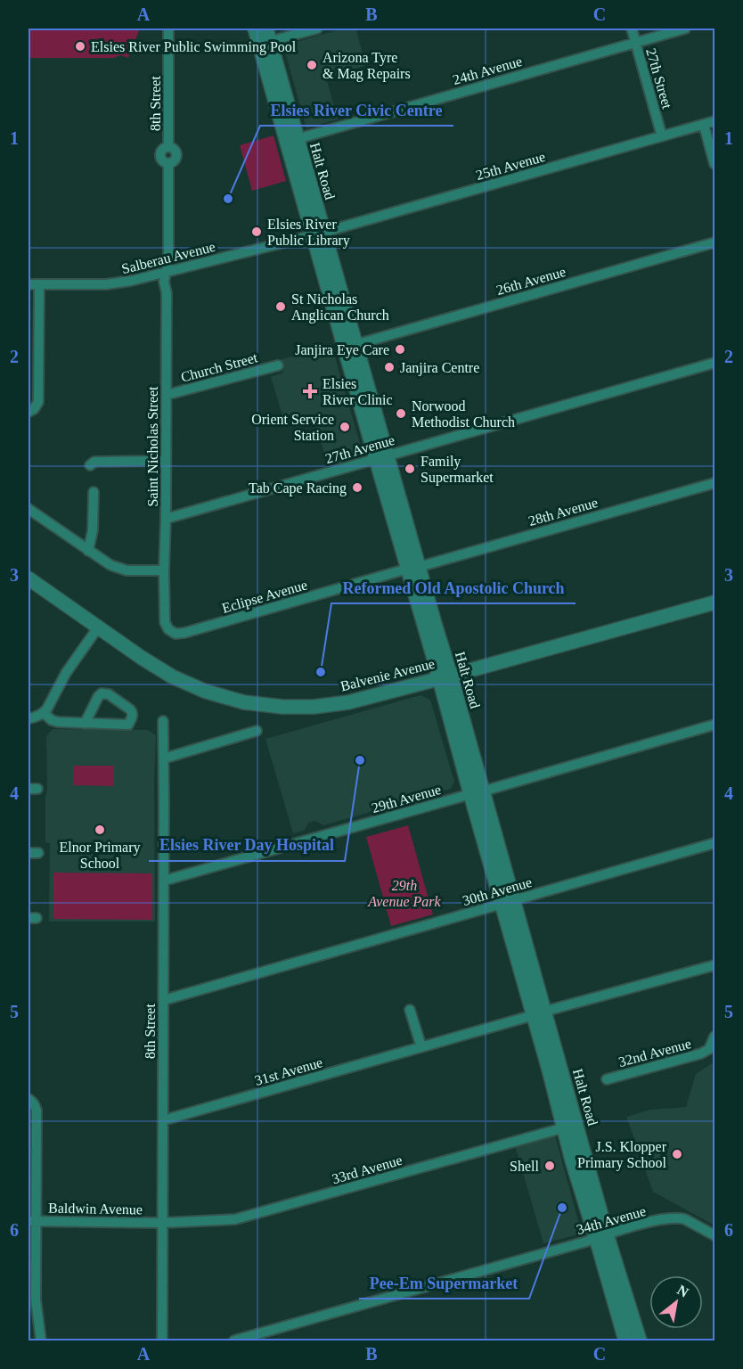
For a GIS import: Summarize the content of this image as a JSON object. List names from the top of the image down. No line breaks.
{"streets":{"street":["24th Avenue","27th Street","8th Street","25th Avenue","Halt Road","Salberau Avenue","26th Avenue","Church Street","Saint Nicholas Street","27th Avenue","28th Avenue","Eclipse Avenue","Balvenie Avenue","29th Avenue","30th Avenue","32nd Avenue","31st Avenue","33rd Avenue","Baldwin Avenue","34th Avenue"]},"crossings":[["24th Avenue","27th Street"],["24th Avenue","Halt Road"],["27th Street","25th Avenue"],["8th Street","Salberau Avenue"],["8th Street","Saint Nicholas Street"],["8th Street","29th Avenue"],["8th Street","30th Avenue"],["8th Street","31st Avenue"],["8th Street","33rd Avenue"],["8th Street","Baldwin Avenue"],["25th Avenue","Halt Road"],["25th Avenue","Salberau Avenue"],["Halt Road","Salberau Avenue"],["Halt Road","26th Avenue"],["Halt Road","27th Avenue"],["Halt Road","28th Avenue"],["Halt Road","Eclipse Avenue"],["Halt Road","Balvenie Avenue"],["Halt Road","29th Avenue"],["Halt Road","30th Avenue"],["Halt Road","31st Avenue"],["Halt Road","33rd Avenue"],["Halt Road","34th Avenue"],["Salberau Avenue","Saint Nicholas Street"],["Church Street","Saint Nicholas Street"],["Saint Nicholas Street","27th Avenue"],["Saint Nicholas Street","Eclipse Avenue"],["28th Avenue","Eclipse Avenue"],["33rd Avenue","Baldwin Avenue"]],"parks":["29th Avenue Park"],"places":{"other":["Elsies River Public Swimming Pool","Arizona Tyre & Mag Repairs","Elsies River Civic Centre","Elsies River Public Library","St Nicholas Anglican Church","Janjira Eye Care","Janjira Centre","Norwood Methodist Church","Orient Service Station","Family Supermarket","Tab Cape Racing","Reformed Old Apostolic Church","Elsies River Day Hospital","Elnor Primary School","J.S. Klopper Primary School","Shell","Pee-Em Supermarket"],"health":["Elsies River Clinic"]},"north":"top right","grid":{"columns":["A","B","C"],"rows":["1","2","3","4","5","6"]}}
